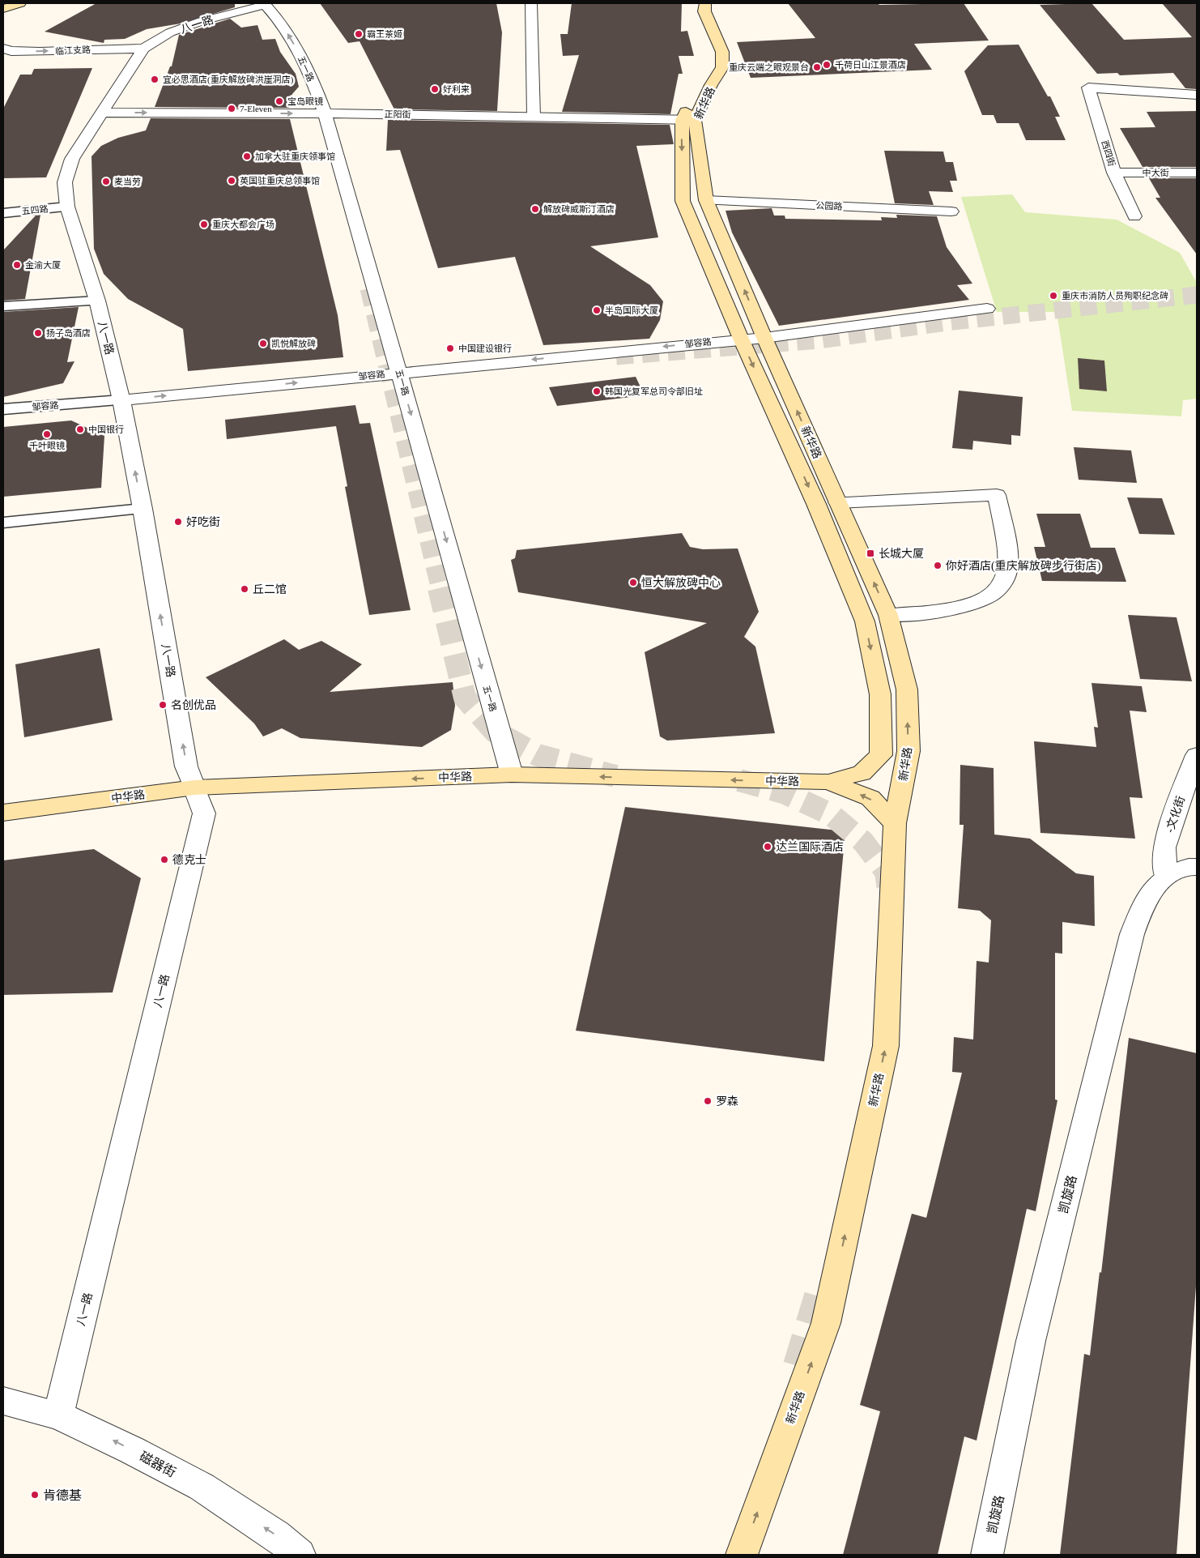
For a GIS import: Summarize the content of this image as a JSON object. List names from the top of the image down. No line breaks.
{"streets":{"main road":["新华路","中华路"],"street":["八一路","临江支路","五一路","正阳街","西四街","中大街","公园路","五四路","邹容路","-文化街","凯旋路","磁器街"]},"crossings":[["八一路","临江支路"],["八一路","五一路"],["八一路","正阳街"],["八一路","五四路"],["八一路","邹容路"],["八一路","中华路"],["八一路","磁器街"],["五一路","正阳街"],["五一路","邹容路"],["五一路","中华路"],["新华路","正阳街"],["新华路","公园路"],["新华路","邹容路"],["新华路","中华路"],["西四街","中大街"],["-文化街","凯旋路"]],"one_way":["临江支路","正阳街","中华路","磁器街"],"places":{"other":["霸王茶姬","千荷日山江景酒店","重庆云端之眼观景台","宜必思酒店(重庆解放碑洪崖洞店)","好利来","宝岛眼镜","7-Eleven","加拿大驻重庆领事馆","英国驻重庆总领事馆","麦当劳","解放碑威斯汀酒店","重庆大都会广场","金渝大厦","重庆市消防人员殉职纪念碑","半岛国际大厦","扬子岛酒店","凯悦解放碑","中国建设银行","韩国光复军总司令部旧址","中国银行","千叶眼镜","好吃街","你好酒店(重庆解放碑步行街店)","恒大解放碑中心","丘二馆","名创优品","达兰国际酒店","德克士","罗森","肯德基"],"transit":["长城大厦"]}}
